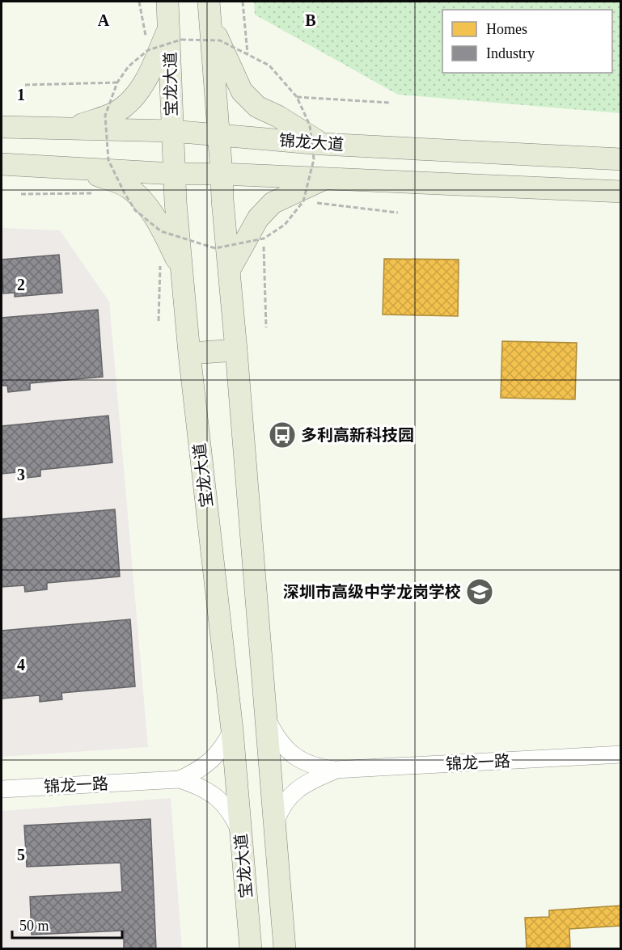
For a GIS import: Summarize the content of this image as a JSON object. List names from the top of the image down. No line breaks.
{"streets":{"main road":["宝龙大道","锦龙大道"],"street":["锦龙一路"]},"crossings":[["宝龙大道","锦龙大道"],["宝龙大道","锦龙一路"]],"places":{"bus stop":["多利高新科技园"],"school or university":["深圳市高级中学龙岗学校"]},"legend":["Homes","Industry"],"scale_bar":"50 m","grid":{"columns":["A","B"],"rows":["1","2","3","4","5"]}}
